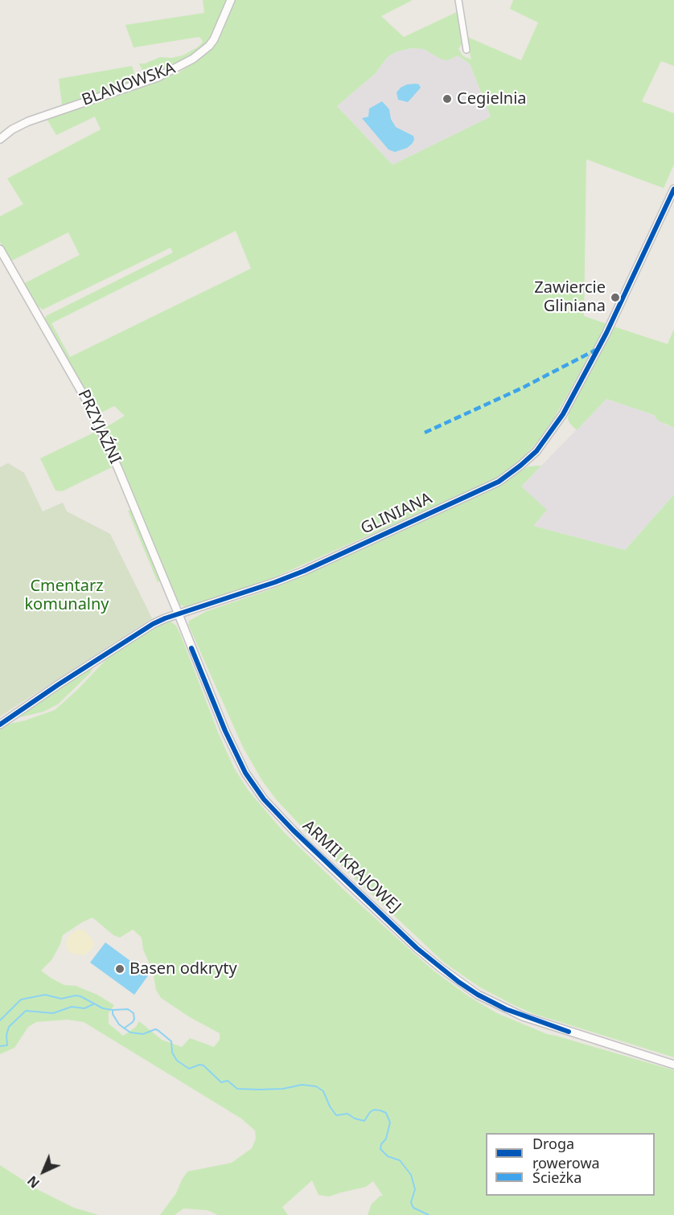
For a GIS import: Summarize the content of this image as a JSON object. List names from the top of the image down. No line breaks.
{"streets":{"street":["BLANOWSKA","PRZYJAŹNI","GLINIANA","ARMII KRAJOWEJ"]},"crossings":[["PRZYJAŹNI","GLINIANA"],["PRZYJAŹNI","ARMII KRAJOWEJ"],["GLINIANA","ARMII KRAJOWEJ"]],"parks":["Cmentarz komunalny"],"places":["Cegielnia","Zawiercie Gliniana","Basen odkryty"],"legend":["Droga rowerowa","Ścieżka"],"north":"bottom left"}
